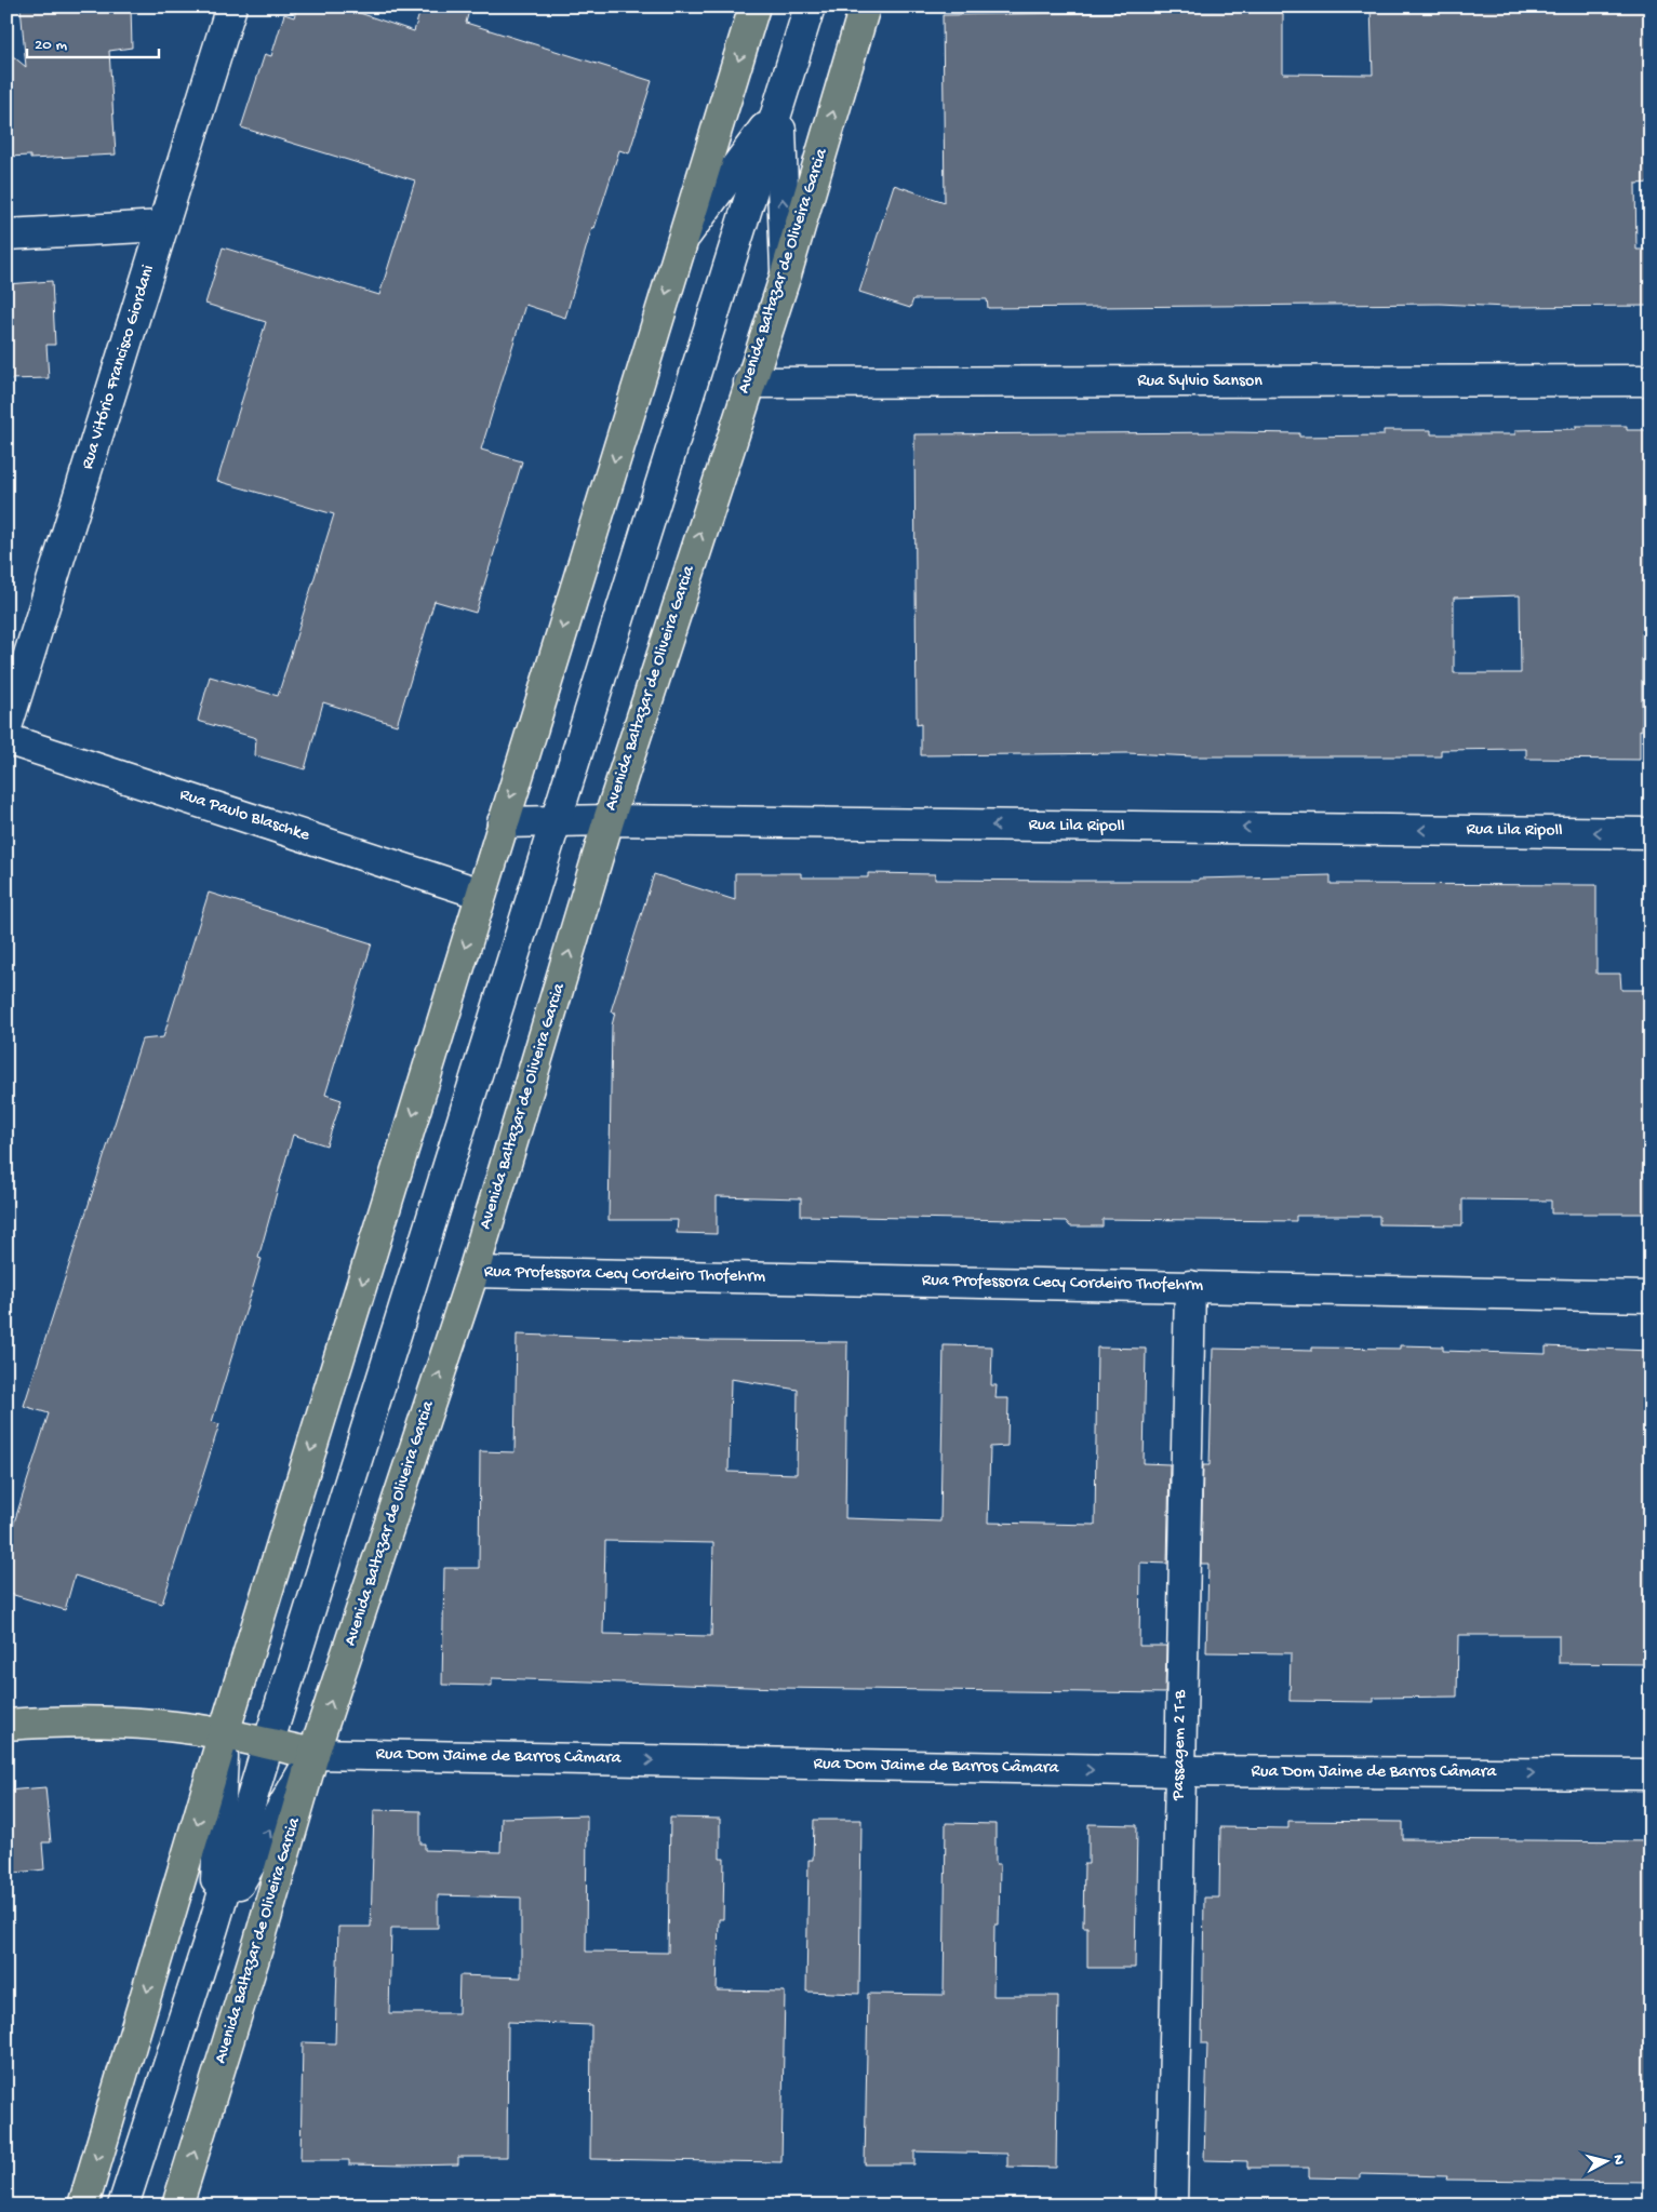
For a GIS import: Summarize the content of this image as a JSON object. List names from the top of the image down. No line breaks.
{"streets":{"main road":["Avenida Baltazar de Oliveira Garcia","Rua Dom Jaime de Barros Câmara"],"street":["Rua Vitório Francisco Giordani","Rua Sylvio Sanson","Rua Paulo Blaschke","Rua Lila Ripoll","Rua Professora Cecy Cordeiro Thofehrm","Passagem 2 T-B"]},"crossings":[["Avenida Baltazar de Oliveira Garcia","Rua Sylvio Sanson"],["Avenida Baltazar de Oliveira Garcia","Rua Lila Ripoll"],["Avenida Baltazar de Oliveira Garcia","Rua Professora Cecy Cordeiro Thofehrm"],["Avenida Baltazar de Oliveira Garcia","Rua Dom Jaime de Barros Câmara"],["Rua Professora Cecy Cordeiro Thofehrm","Passagem 2 T-B"],["Passagem 2 T-B","Rua Dom Jaime de Barros Câmara"]],"one_way":["Rua Lila Ripoll","Rua Dom Jaime de Barros Câmara"],"scale_bar":"20 m","north":"right"}
